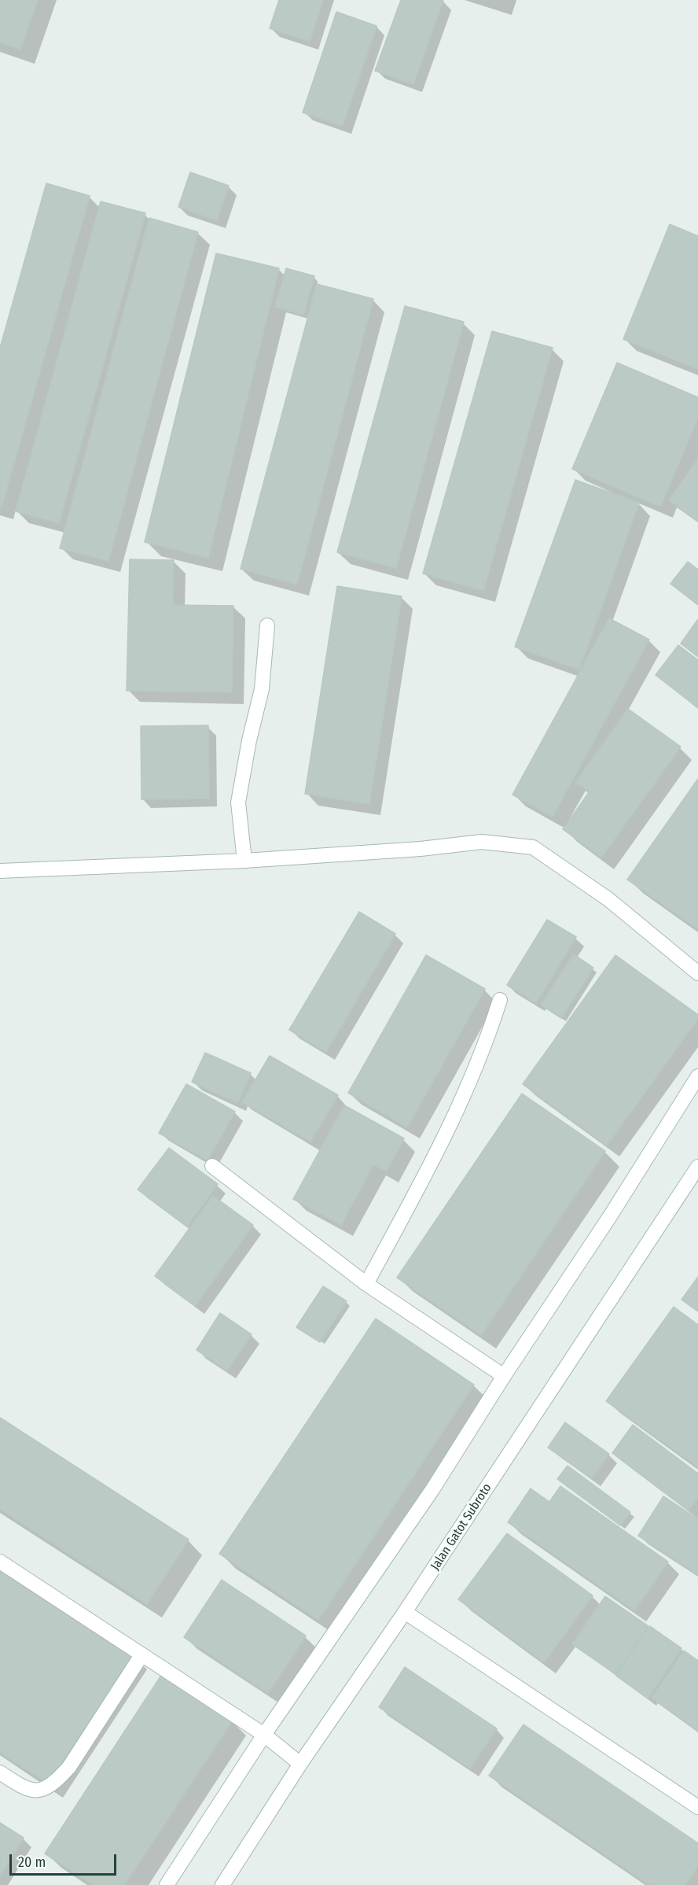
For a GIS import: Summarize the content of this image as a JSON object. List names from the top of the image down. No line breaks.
{"streets":{"main road":["Jalan Gatot Subroto"]},"scale_bar":"20 m"}
